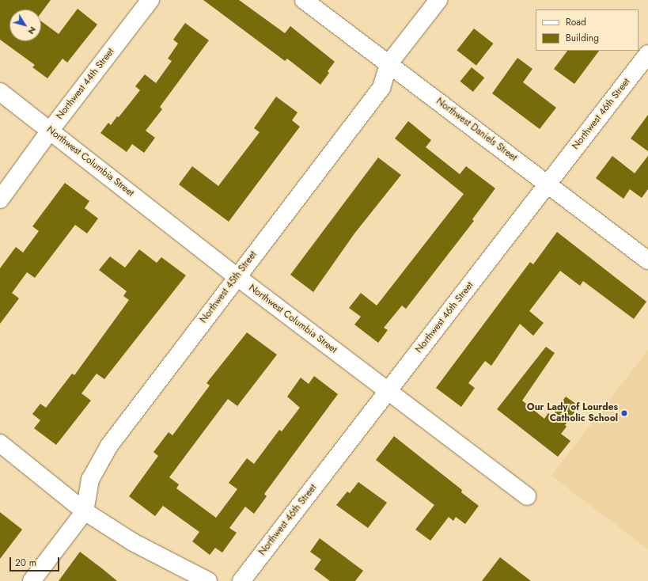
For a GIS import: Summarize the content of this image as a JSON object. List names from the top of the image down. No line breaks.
{"streets":{"street":["Northwest 44th Street","Northwest 46th Street","Northwest Daniels Street","Northwest Columbia Street","Northwest 45th Street"]},"crossings":[["Northwest 44th Street","Northwest Columbia Street"],["Northwest 46th Street","Northwest Daniels Street"],["Northwest 46th Street","Northwest Columbia Street"],["Northwest Daniels Street","Northwest 45th Street"],["Northwest Columbia Street","Northwest 45th Street"]],"places":["Our Lady of Lourdes Catholic School"],"legend":["Road","Building"],"scale_bar":"20 m","north":"bottom right"}
